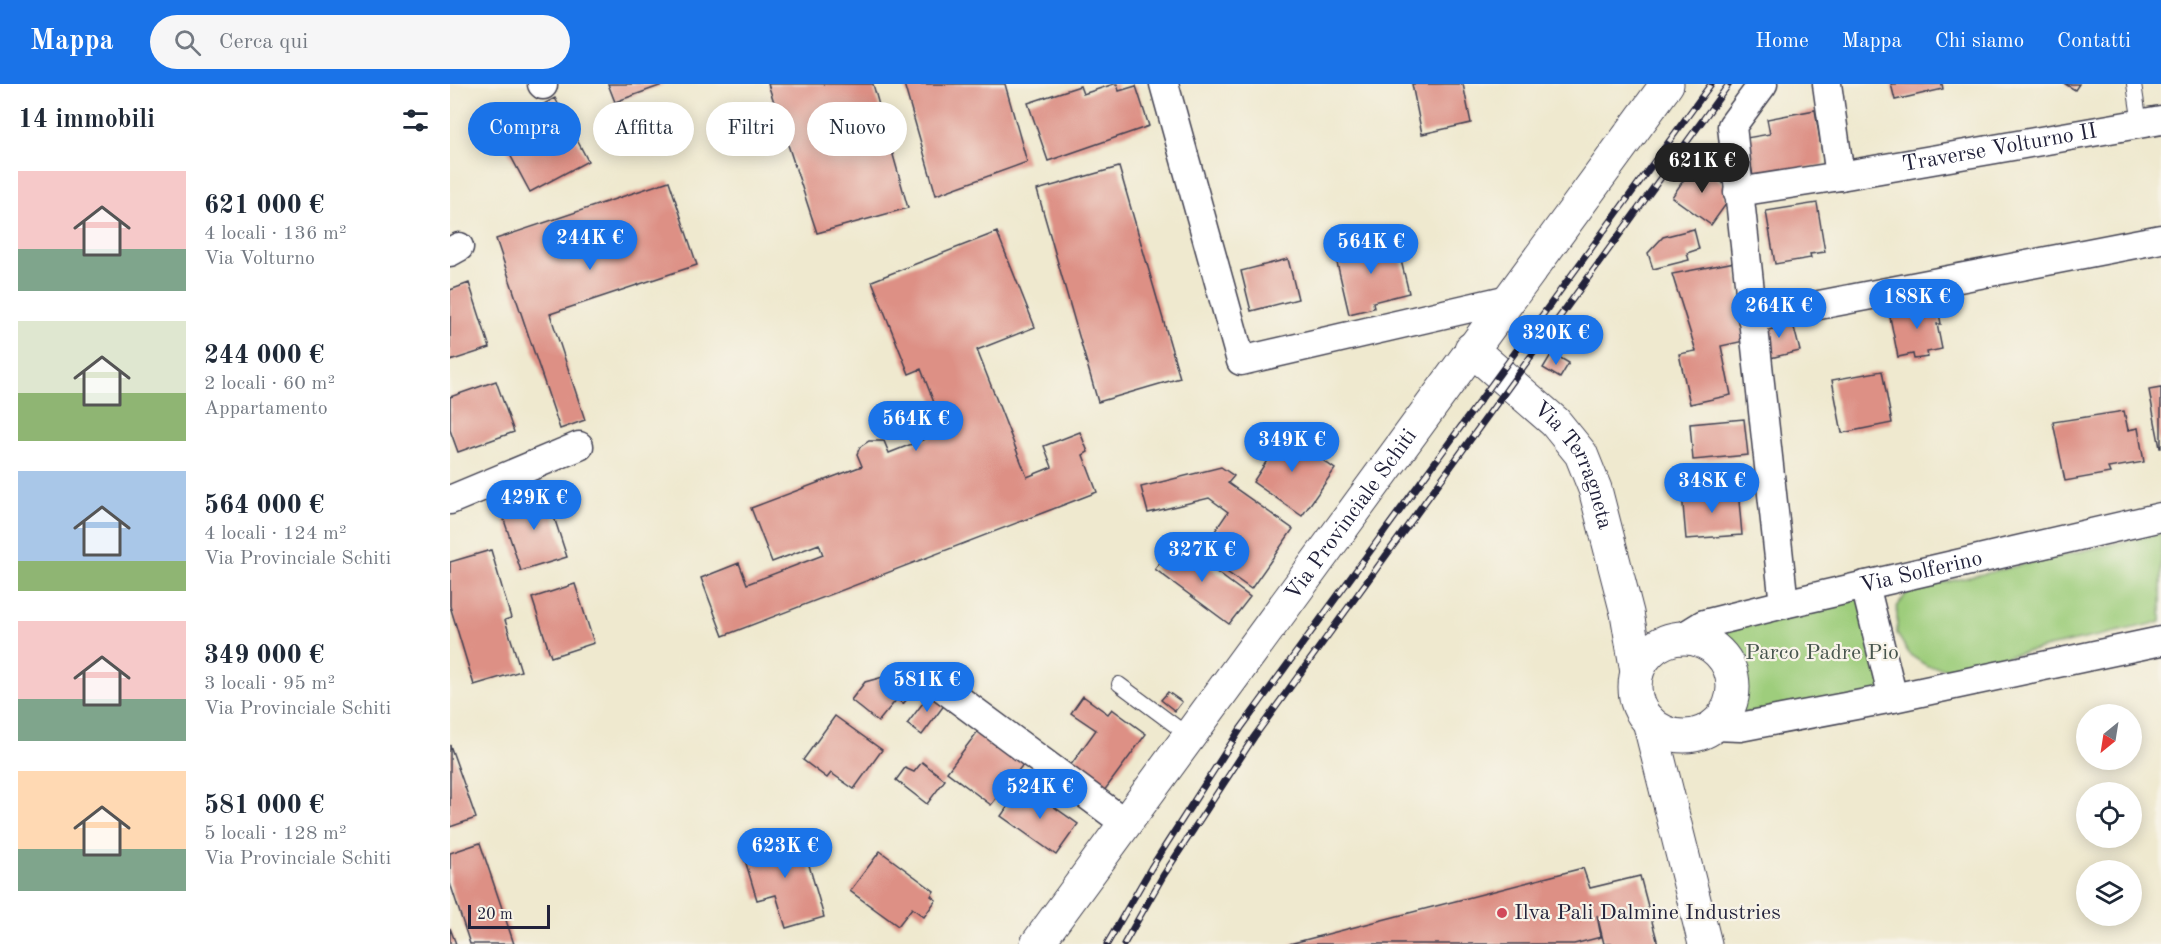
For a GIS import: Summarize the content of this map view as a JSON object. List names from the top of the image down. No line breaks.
{"streets":{"street":["Traverse Volturno II","Via Terragneta","Via Provinciale Schiti","Via Solferino"]},"crossings":[["Via Terragneta","Via Provinciale Schiti"],["Via Terragneta","Via Solferino"]],"parks":["Parco Padre Pio"],"places":["Ilva Pali Dalmine Industries"],"scale_bar":"20 m","north":"bottom left","page":{"header":"Mappa","search":"Cerca qui","nav":["Home","Mappa","Chi siamo","Contatti"],"heading":"14 immobili","chip":["Compra","Affitta","Filtri","Nuovo"],"price":["621K €","244K €","564K €","188K €","264K €","320K €","564K €","349K €","348K €","429K €","327K €","581K €","524K €","623K €"],"list":[{"name":"621 000 €","note":"4 locali · 136 m² · Via Volturno"},{"name":"244 000 €","note":"2 locali · 60 m² · Appartamento"},{"name":"564 000 €","note":"4 locali · 124 m² · Via Provinciale Schiti"},{"name":"349 000 €","note":"3 locali · 95 m² · Via Provinciale Schiti"},{"name":"581 000 €","note":"5 locali · 128 m² · Via Provinciale Schiti"}],"scale":"20 m"}}
